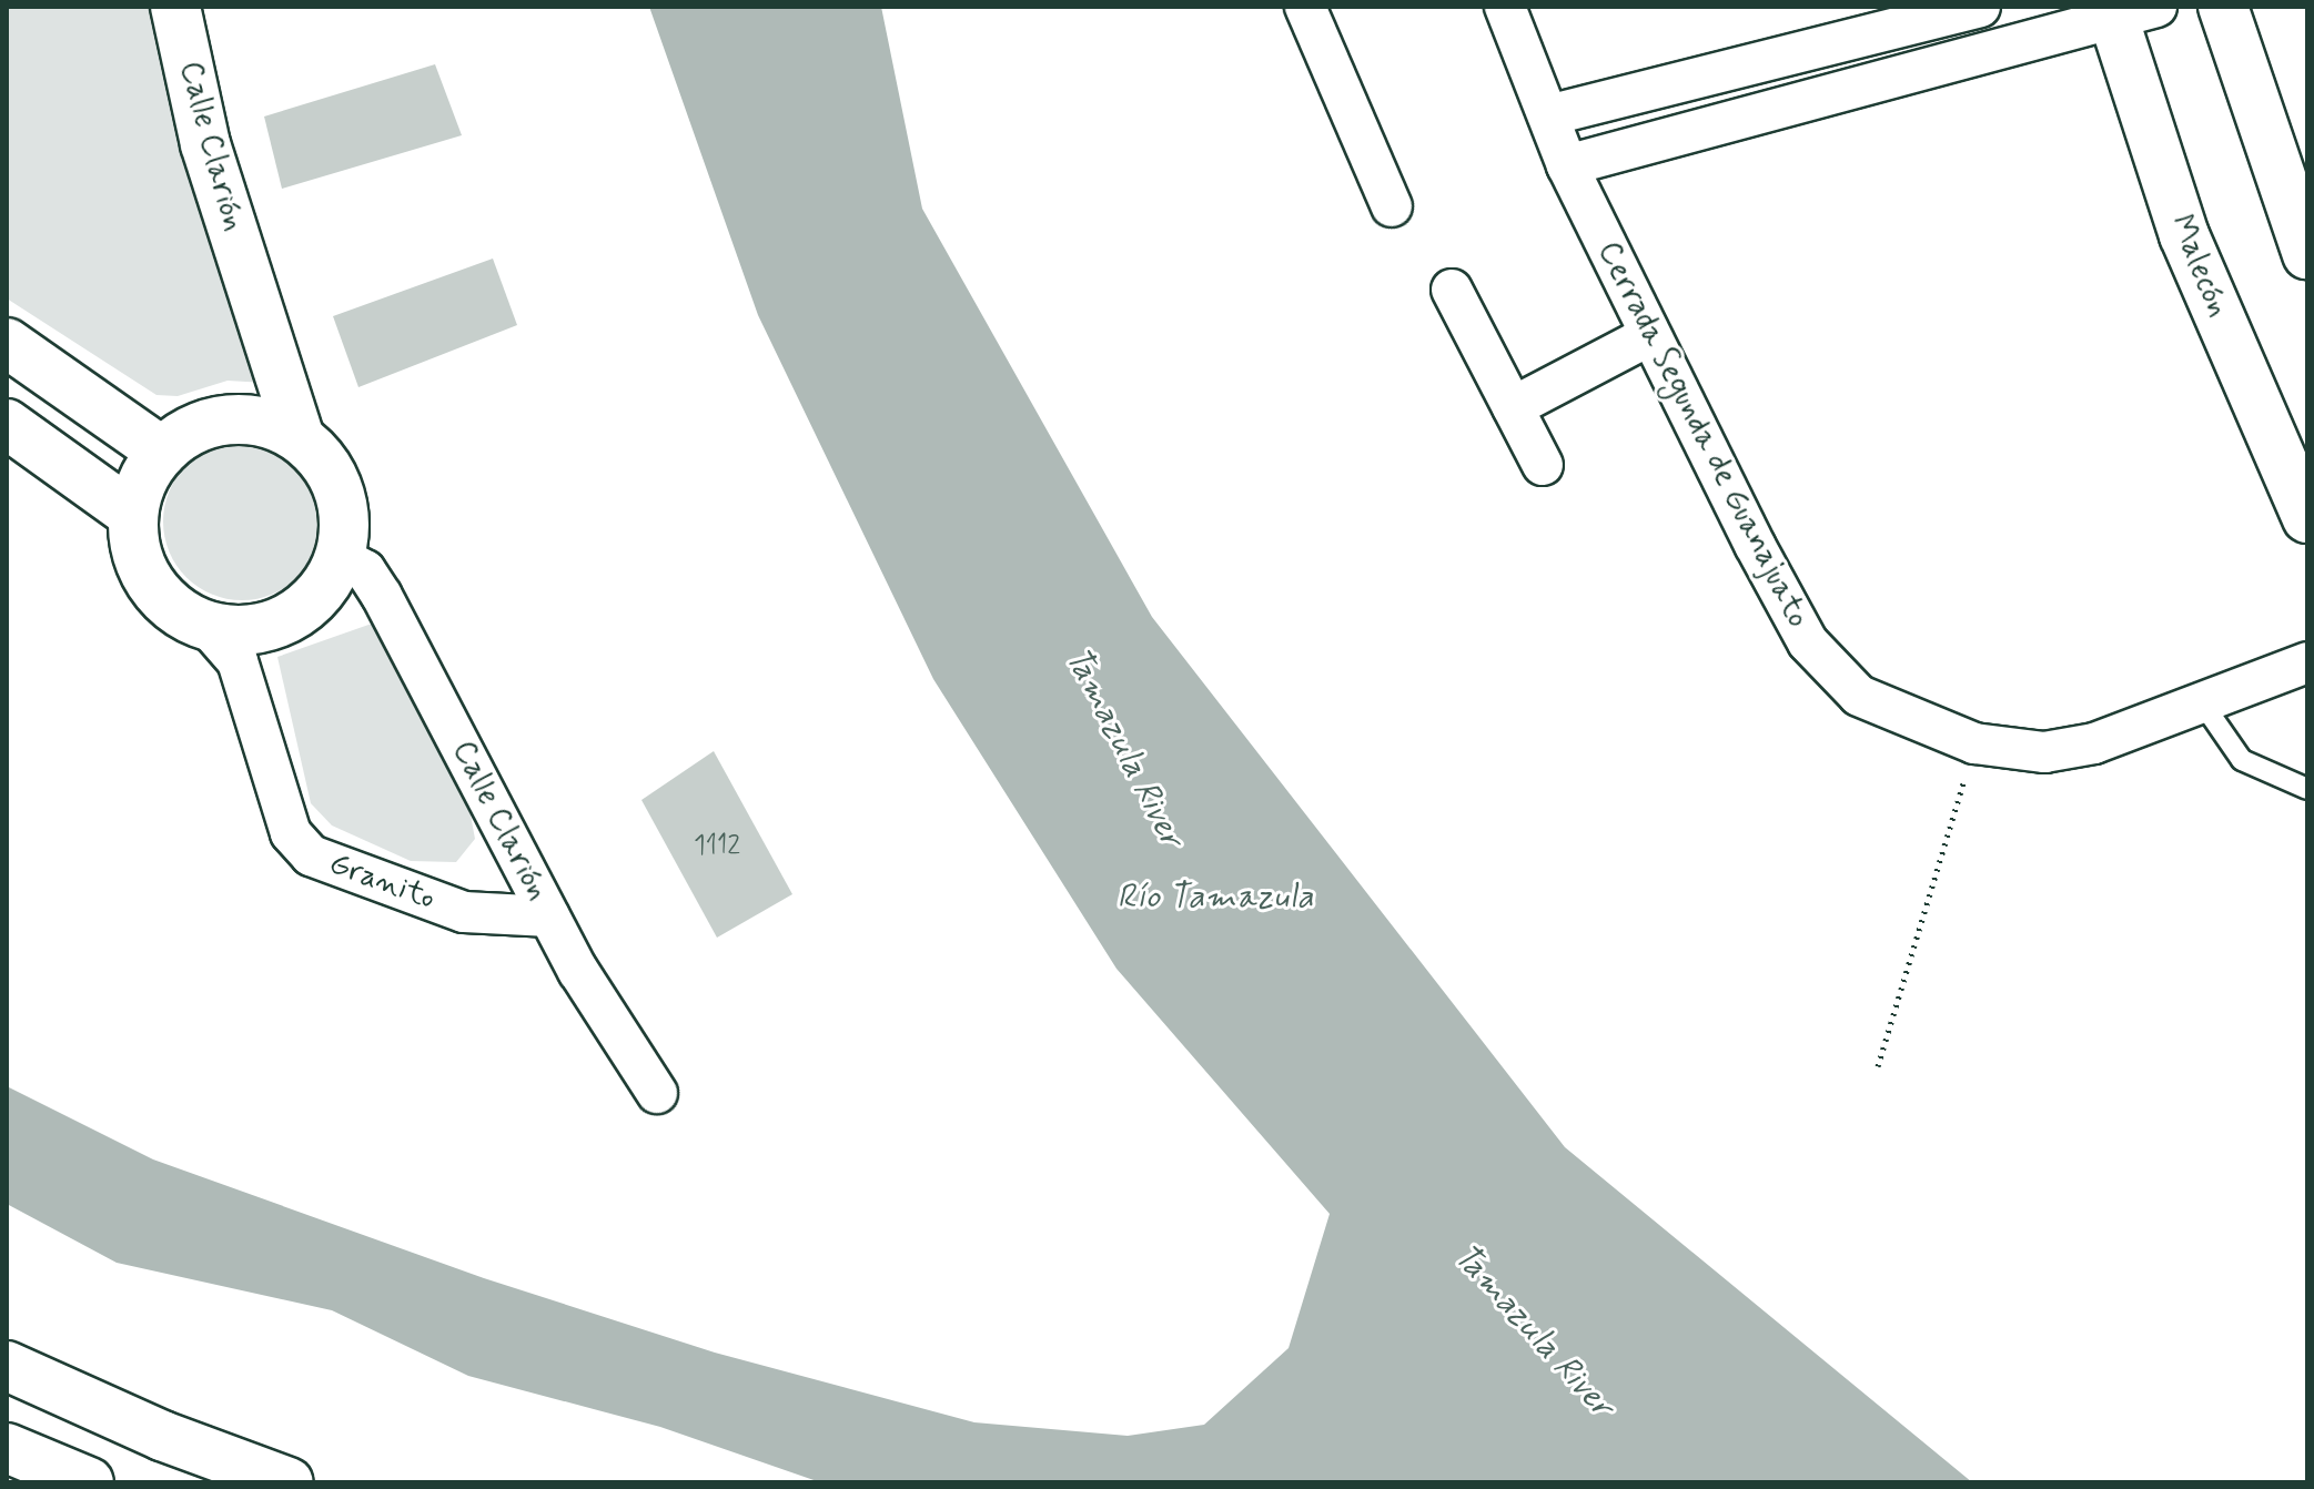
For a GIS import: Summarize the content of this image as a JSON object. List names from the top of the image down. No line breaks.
{"streets":{"street":["Calle Clarión","Malecón","Cerrada Segunda de Guanajuato","Granito"]},"crossings":[["Calle Clarión","Granito"]],"water":["Tamazula River","Río Tamazula"],"house_numbers":["1112"]}
